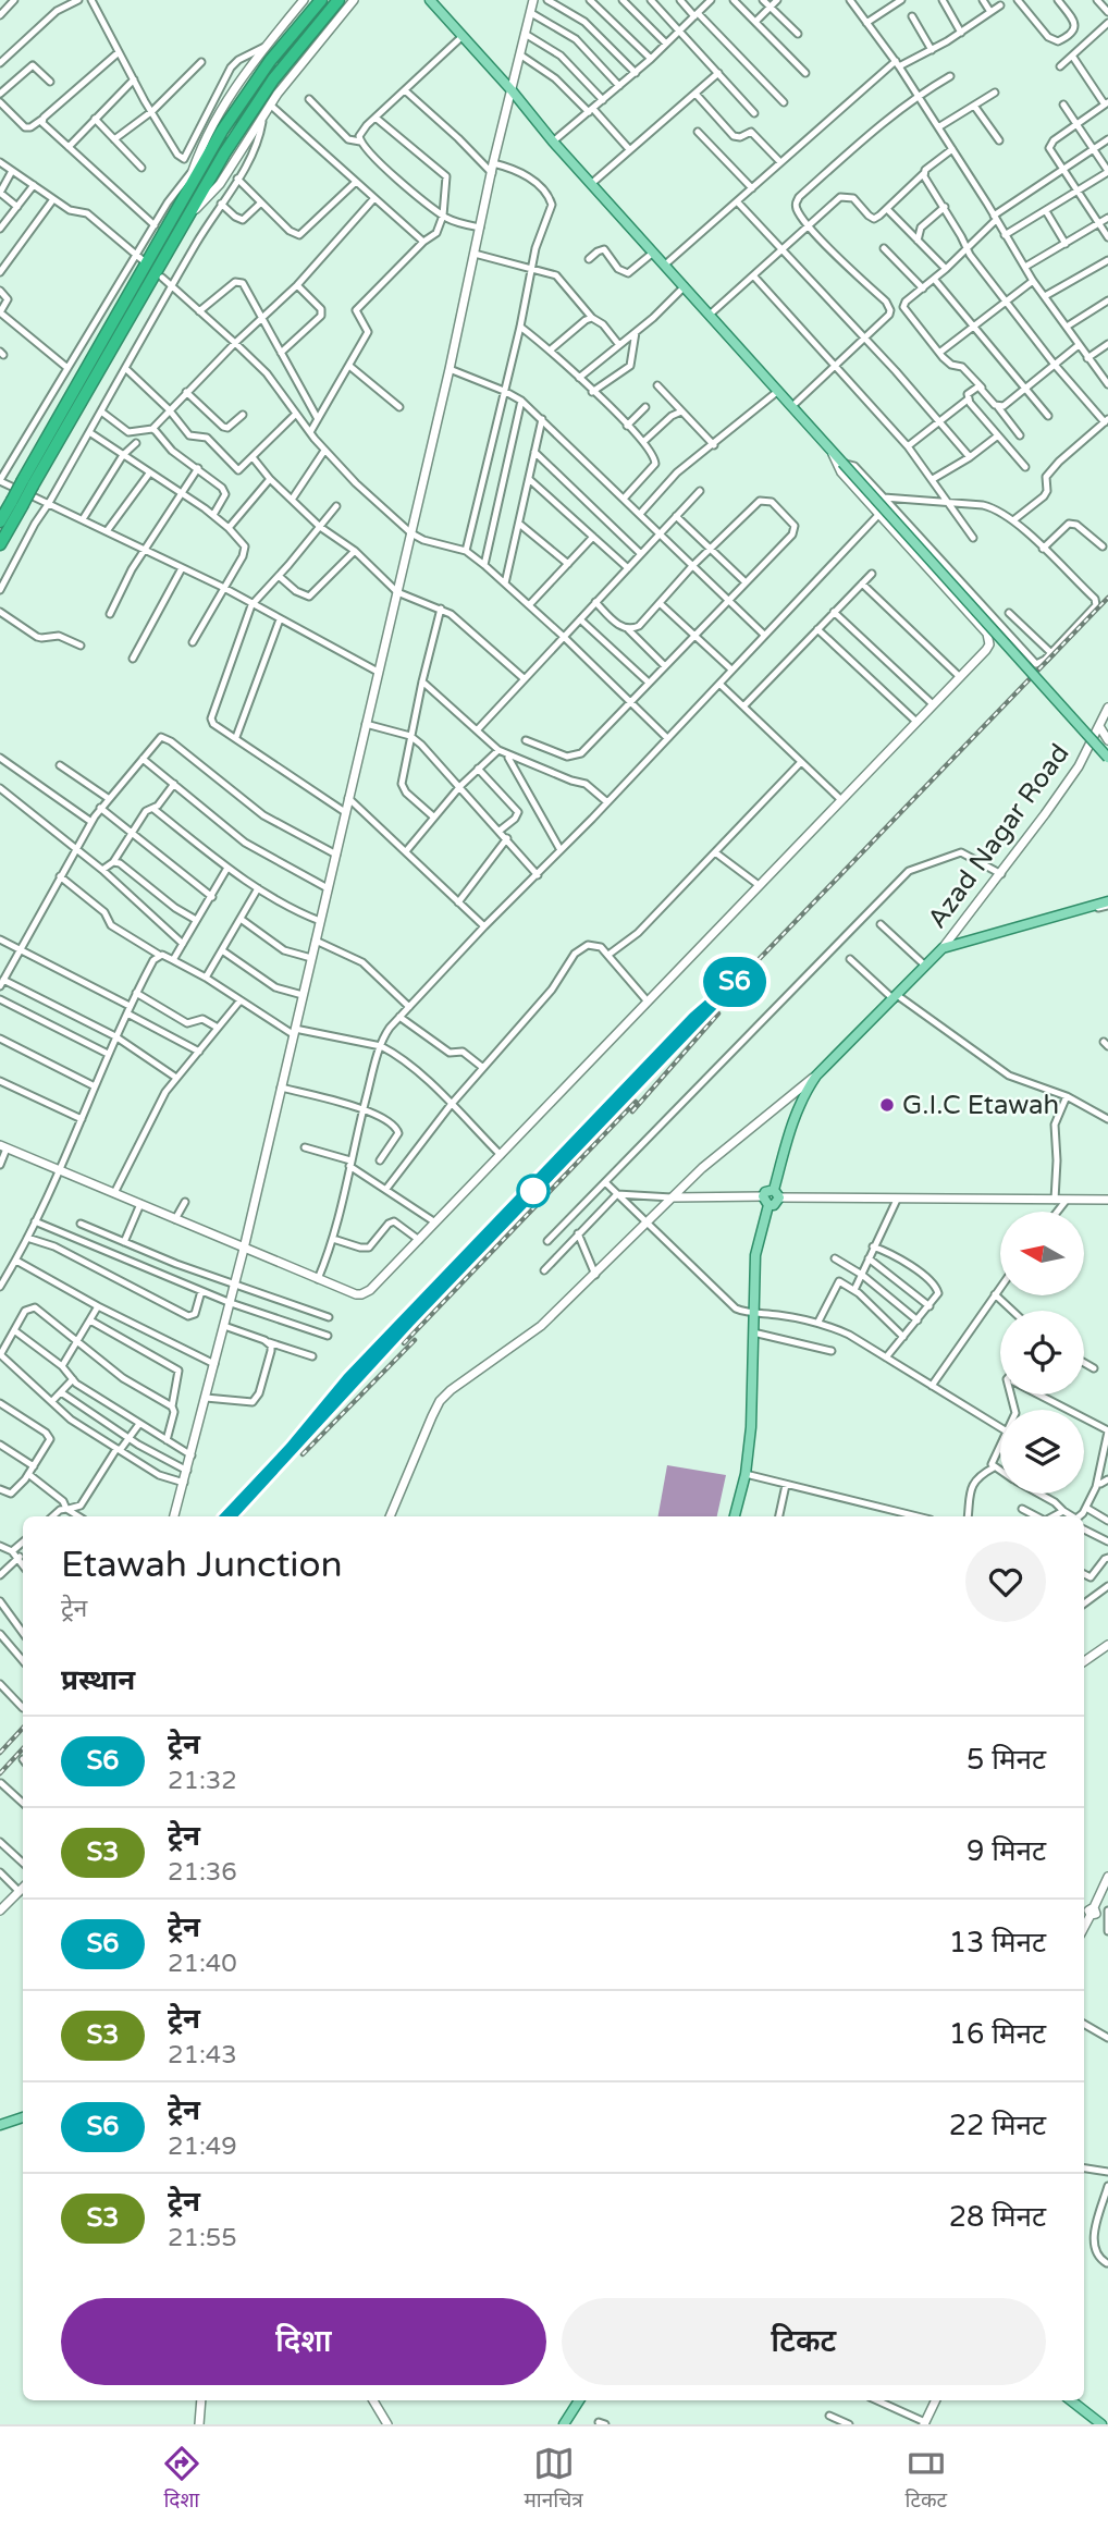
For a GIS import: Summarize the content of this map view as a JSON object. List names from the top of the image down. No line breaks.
{"streets":{"street":["Azad Nagar Road"]},"places":["G.I.C Etawah"],"north":"left","page":{"on_map":"S6","heading":[["Etawah Junction","ट्रेन"],"प्रस्थान"],"list":[{"mark":"S6","name":"ट्रेन","note":"21:32","value":"5 मिनट"},{"mark":"S3","name":"ट्रेन","note":"21:36","value":"9 मिनट"},{"mark":"S6","name":"ट्रेन","note":"21:40","value":"13 मिनट"},{"mark":"S3","name":"ट्रेन","note":"21:43","value":"16 मिनट"},{"mark":"S6","name":"ट्रेन","note":"21:49","value":"22 मिनट"},{"mark":"S3","name":"ट्रेन","note":"21:55","value":"28 मिनट"}],"buttons":["दिशा","टिकट"],"tabs":["दिशा","मानचित्र","टिकट"]}}
